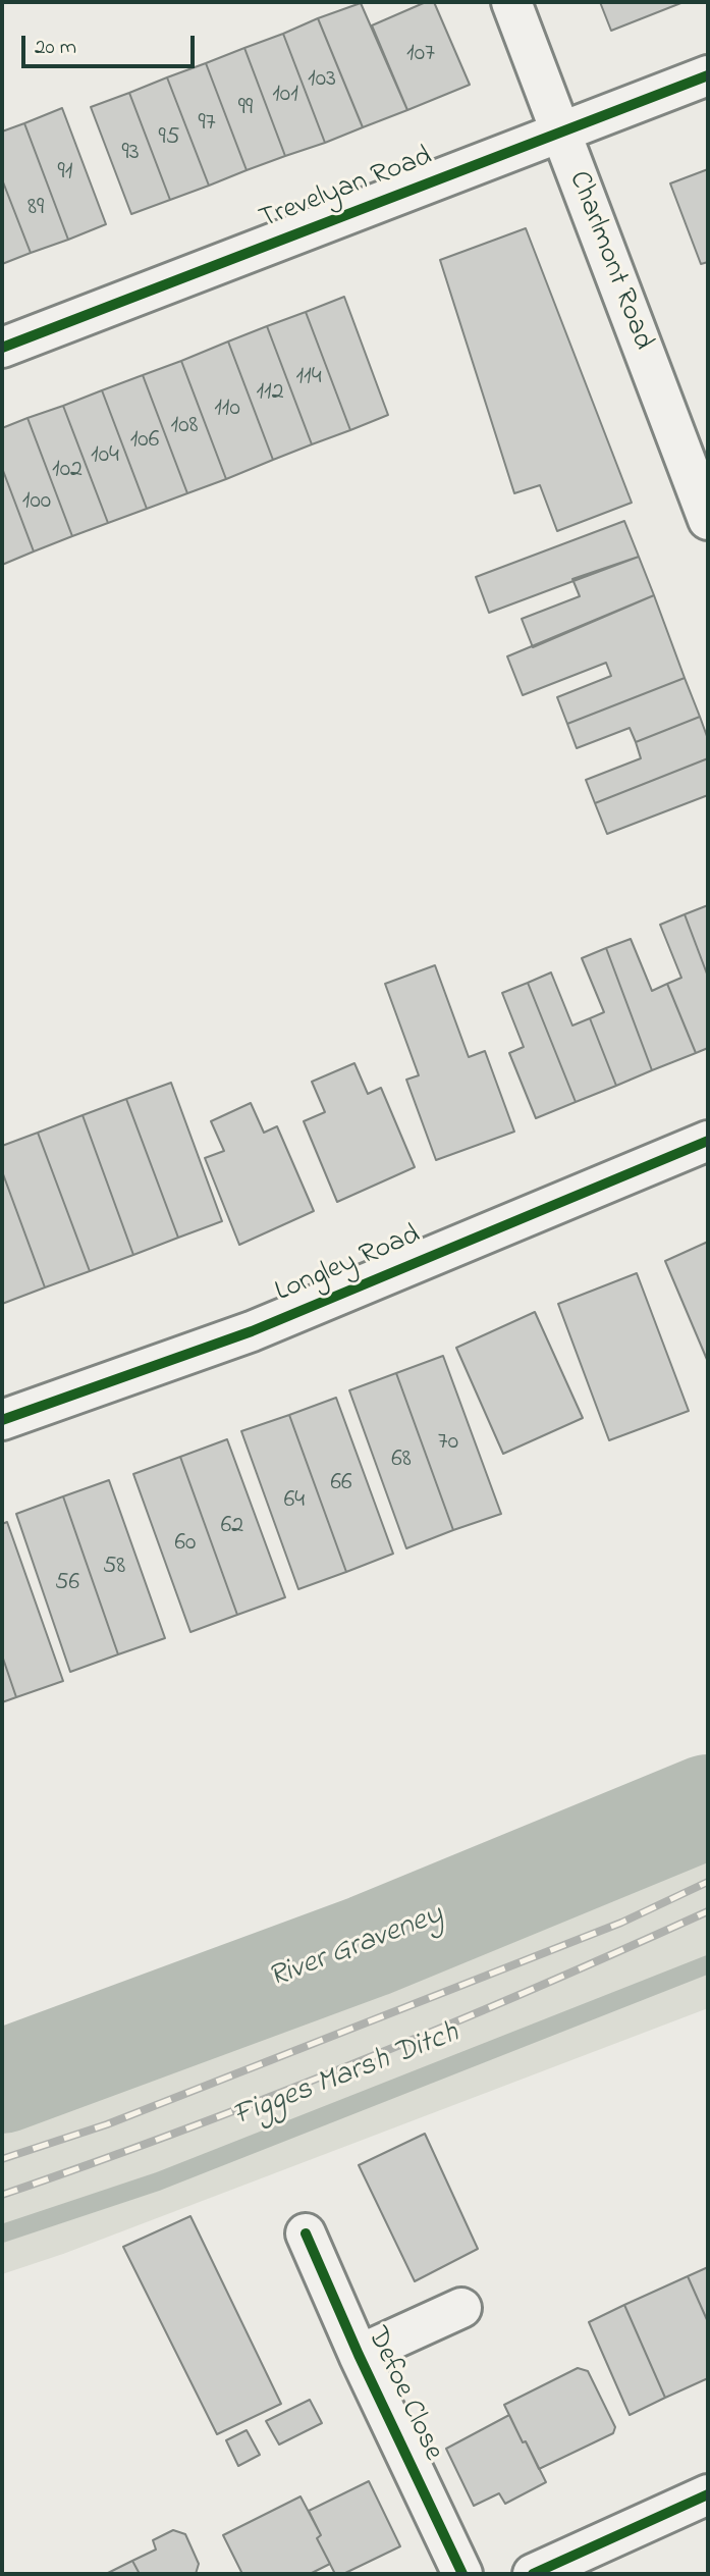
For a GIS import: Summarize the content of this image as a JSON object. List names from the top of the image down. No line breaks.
{"streets":{"street":["Trevelyan Road","Charlmont Road","Longley Road","Defoe Close"]},"crossings":[["Trevelyan Road","Charlmont Road"]],"water":["River Graveney","Figges Marsh Ditch"],"house_numbers":["107","103","101","99","97","95","93","91","89","114","112","110","108","106","104","102","100","70","68","66","64","62","60","58","56"],"scale_bar":"20 m"}
